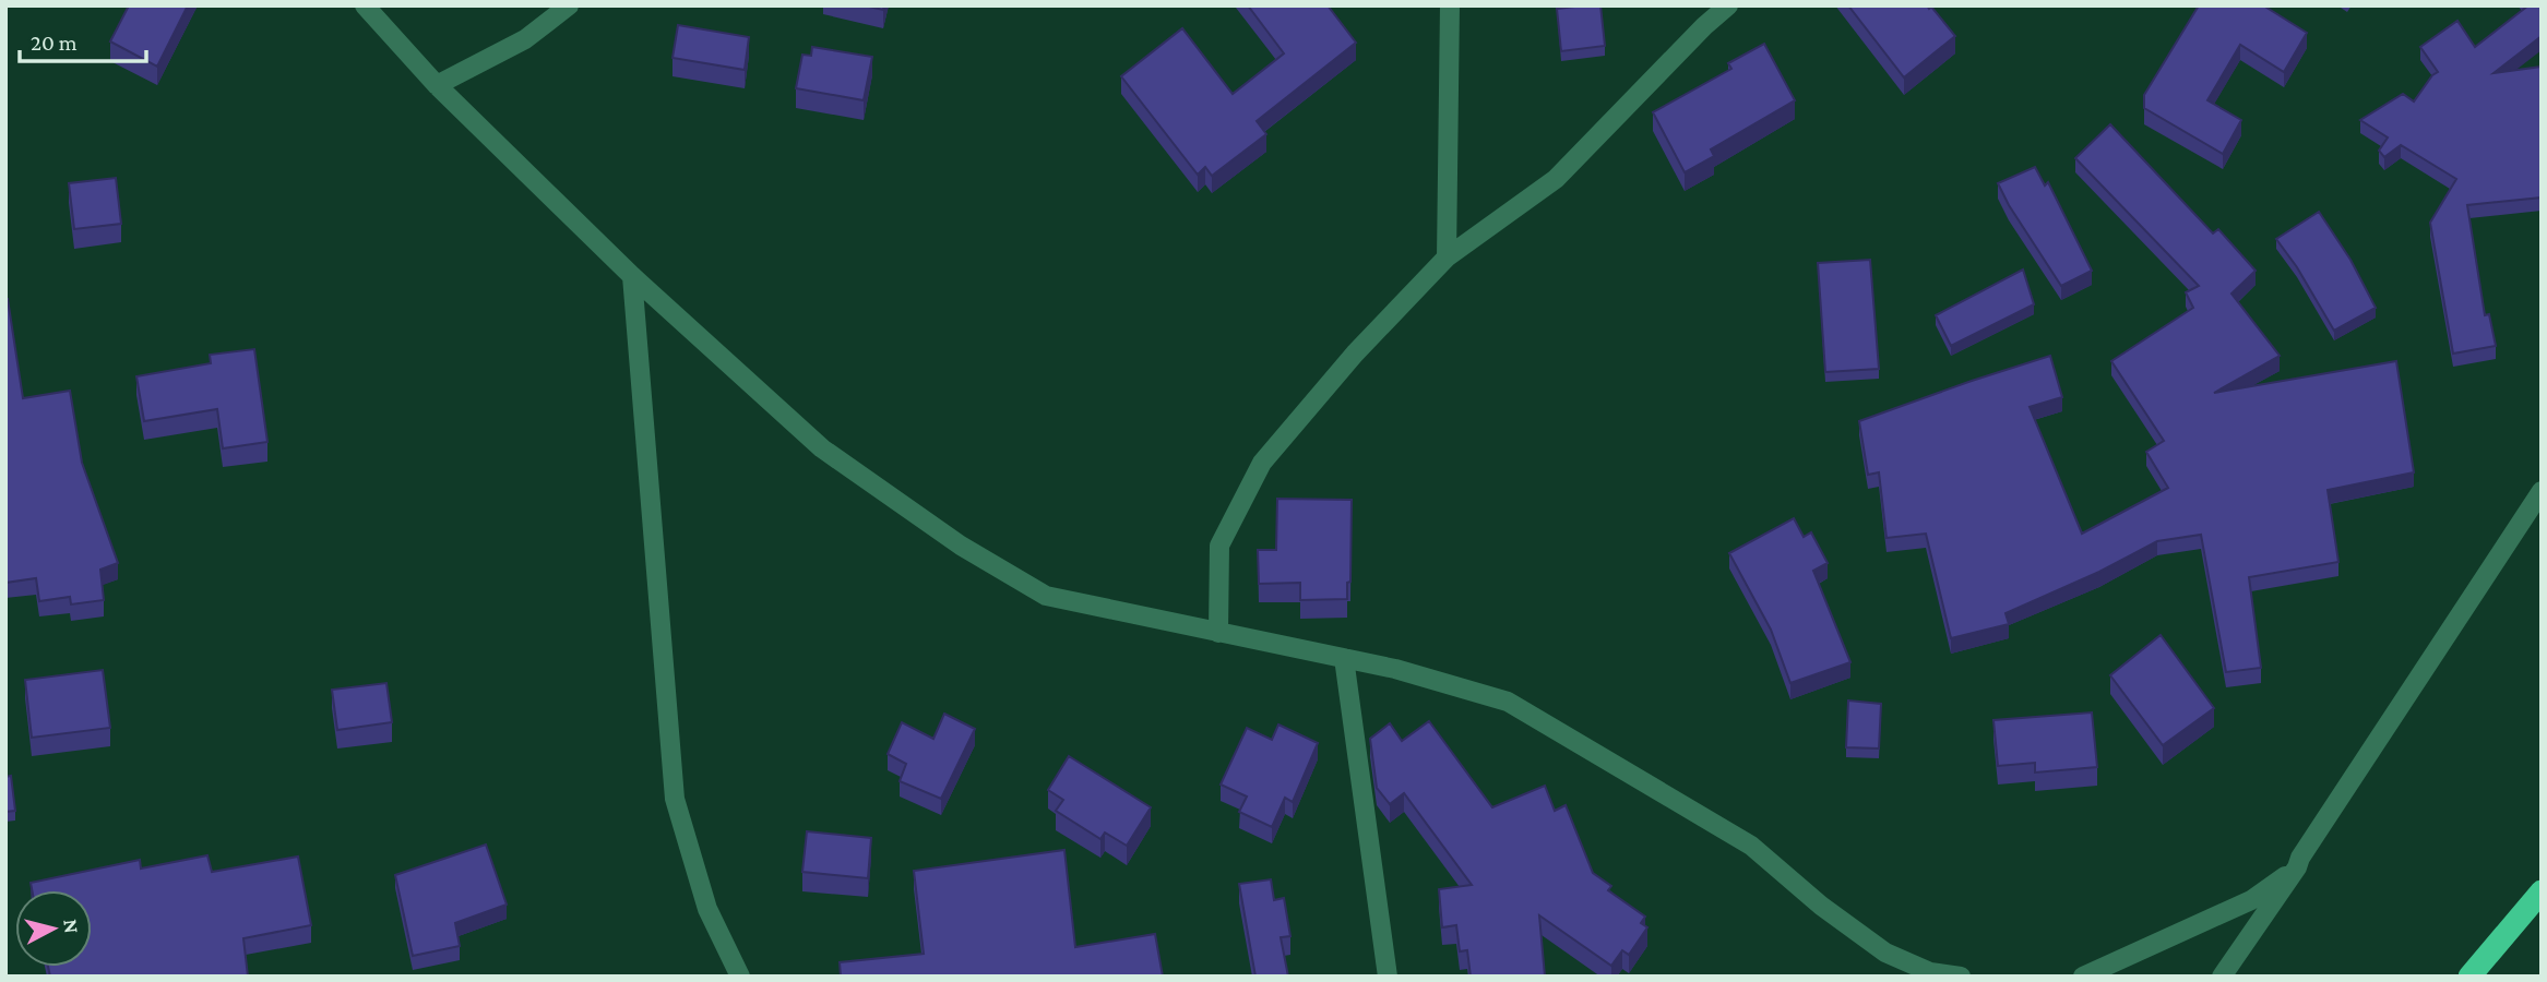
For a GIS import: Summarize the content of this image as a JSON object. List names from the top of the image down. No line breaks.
{"scale_bar":"20 m","north":"right"}
